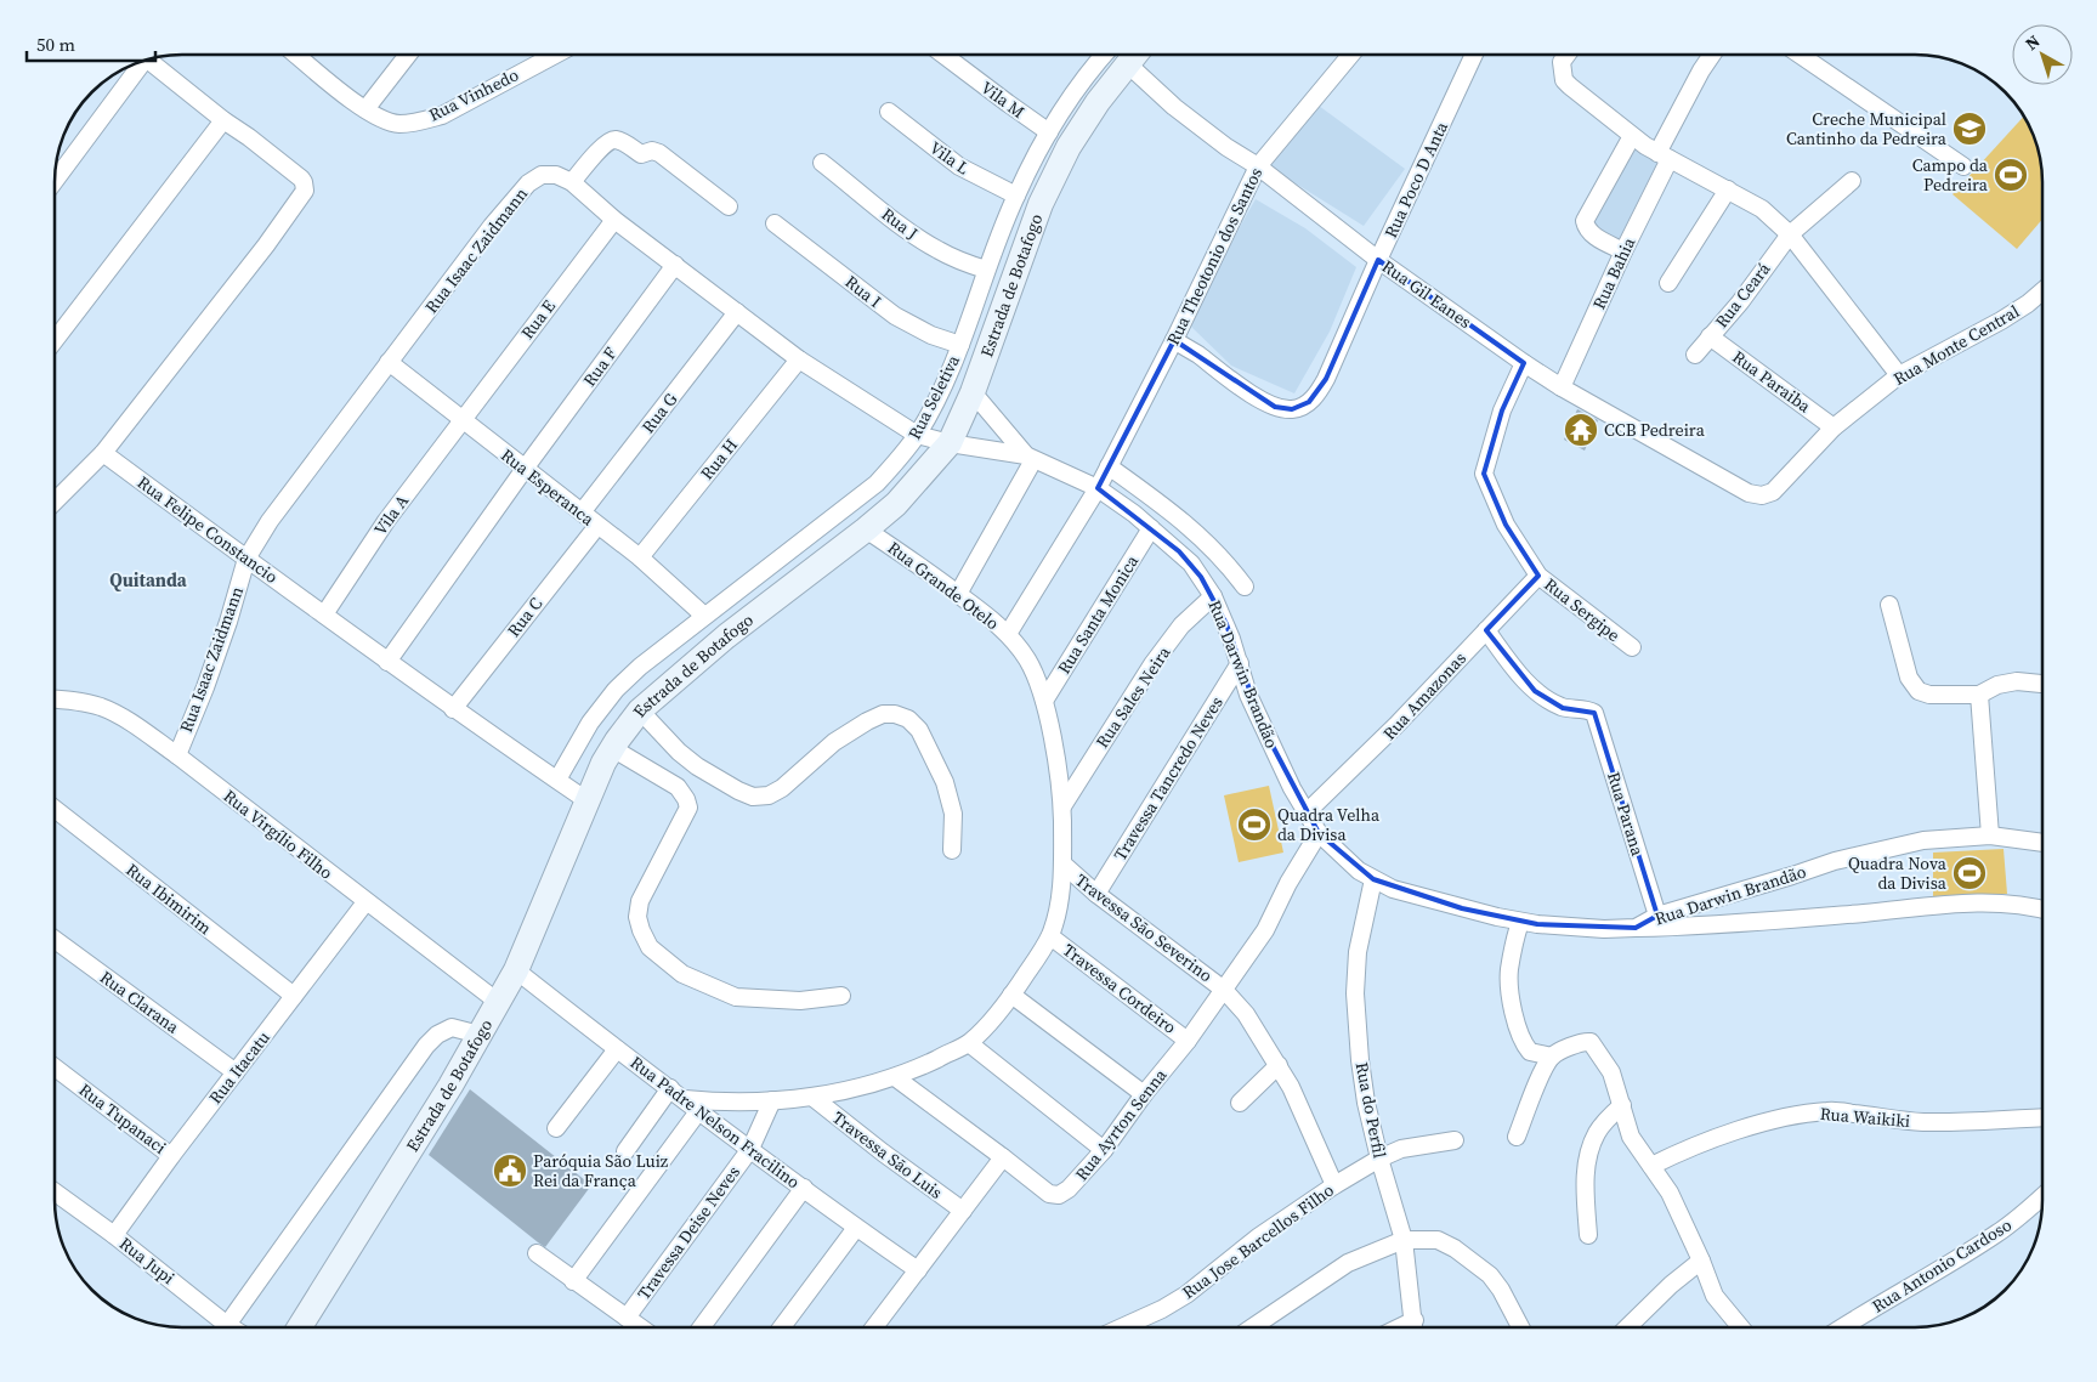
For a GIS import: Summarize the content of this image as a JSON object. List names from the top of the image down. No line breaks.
{"streets":{"main road":["Estrada de Botafogo"],"street":["Rua Vinhedo","Vila M","Vila L","Rua Poco D Anta","Rua J","Rua Isaac Zaidmann","Rua Theotonio dos Santos","Rua Bahia","Rua I","Rua Gil Eanes","Rua Ceará","Rua E","Rua Monte Central","Rua F","Rua Paraiba","Rua Seletiva","Rua G","Rua H","Rua Esperanca","Vila A","Rua Felipe Constancio","Rua Grande Otelo","Rua Sergipe","Rua Santa Monica","Rua C","Rua Darwin Brandão","Rua Amazonas","Rua Sales Neira","Travessa Tancredo Neves","Rua Parana","Rua Virgílio Filho","Rua Ibimirim","Travessa Sāo Severino","Travessa Cordeiro","Rua Clarana","Rua Itacatu","Rua do Perfil","Rua Waikiki","Rua Tupanaci","Rua Padre Nelson Fracilino","Rua Ayrton Senna","Travessa Sāo Luis","Travessa Deise Neves","Rua Jose Barcellos Filho","Rua Jupi","Rua Antonio Cardoso"]},"crossings":[["Vila M","Rua Seletiva"],["Vila L","Rua Seletiva"],["Rua Poco D Anta","Rua Theotonio dos Santos"],["Rua Poco D Anta","Rua Gil Eanes"],["Rua J","Rua Seletiva"],["Rua Isaac Zaidmann","Estrada de Botafogo"],["Rua Isaac Zaidmann","Rua E"],["Rua Isaac Zaidmann","Rua F"],["Rua Isaac Zaidmann","Rua Seletiva"],["Rua Isaac Zaidmann","Rua G"],["Rua Isaac Zaidmann","Rua H"],["Rua Isaac Zaidmann","Rua Esperanca"],["Rua Isaac Zaidmann","Rua Felipe Constancio"],["Rua Isaac Zaidmann","Rua Darwin Brandão"],["Rua Isaac Zaidmann","Rua Virgílio Filho"],["Rua Theotonio dos Santos","Rua Gil Eanes"],["Rua Theotonio dos Santos","Rua Grande Otelo"],["Rua Theotonio dos Santos","Rua Darwin Brandão"],["Rua Bahia","Rua Gil Eanes"],["Estrada de Botafogo","Rua Gil Eanes"],["Estrada de Botafogo","Rua Felipe Constancio"],["Estrada de Botafogo","Rua Grande Otelo"],["Estrada de Botafogo","Rua Darwin Brandão"],["Estrada de Botafogo","Rua Virgílio Filho"],["Estrada de Botafogo","Rua Padre Nelson Fracilino"],["Rua I","Rua Seletiva"],["Rua Gil Eanes","Rua Monte Central"],["Rua Gil Eanes","Rua Sergipe"],["Rua Ceará","Rua Paraiba"],["Rua E","Rua Esperanca"],["Rua E","Vila A"],["Rua Monte Central","Rua Paraiba"],["Rua F","Rua Esperanca"],["Rua F","Rua Felipe Constancio"],["Rua Seletiva","Rua Esperanca"],["Rua Seletiva","Rua Felipe Constancio"],["Rua G","Rua Esperanca"],["Rua H","Rua Esperanca"],["Rua Esperanca","Vila A"],["Rua Esperanca","Rua C"],["Vila A","Rua Felipe Constancio"],["Rua Felipe Constancio","Rua C"],["Rua Grande Otelo","Rua Santa Monica"],["Rua Grande Otelo","Rua Sales Neira"],["Rua Grande Otelo","Travessa Sāo Severino"],["Rua Grande Otelo","Travessa Cordeiro"],["Rua Grande Otelo","Rua Padre Nelson Fracilino"],["Rua Grande Otelo","Travessa Sāo Luis"],["Rua Grande Otelo","Travessa Deise Neves"],["Rua Sergipe","Rua Amazonas"],["Rua Santa Monica","Rua Darwin Brandão"],["Rua Darwin Brandão","Rua Amazonas"],["Rua Darwin Brandão","Rua Sales Neira"],["Rua Darwin Brandão","Travessa Tancredo Neves"],["Rua Darwin Brandão","Rua Parana"],["Rua Darwin Brandão","Rua do Perfil"],["Rua Darwin Brandão","Rua Ayrton Senna"],["Rua Amazonas","Rua Parana"],["Travessa Tancredo Neves","Travessa Sāo Severino"],["Rua Virgílio Filho","Rua Itacatu"],["Rua Ibimirim","Rua Itacatu"],["Travessa Sāo Severino","Rua Ayrton Senna"],["Travessa Sāo Severino","Rua Jose Barcellos Filho"],["Travessa Cordeiro","Rua Ayrton Senna"],["Rua Clarana","Rua Itacatu"],["Rua Itacatu","Rua Tupanaci"],["Rua Itacatu","Rua Jupi"],["Rua do Perfil","Rua Jose Barcellos Filho"],["Rua Padre Nelson Fracilino","Travessa Deise Neves"]],"districts":["Quitanda"],"places":{"school or university":["Creche Municipal Cantinho da Pedreira"],"sports":["Campo da Pedreira","Quadra Velha da Divisa","Quadra Nova da Divisa"],"temple":["CCB Pedreira"],"public building":["Paróquia São Luiz Rei da França"]},"scale_bar":"50 m","north":"top left"}
